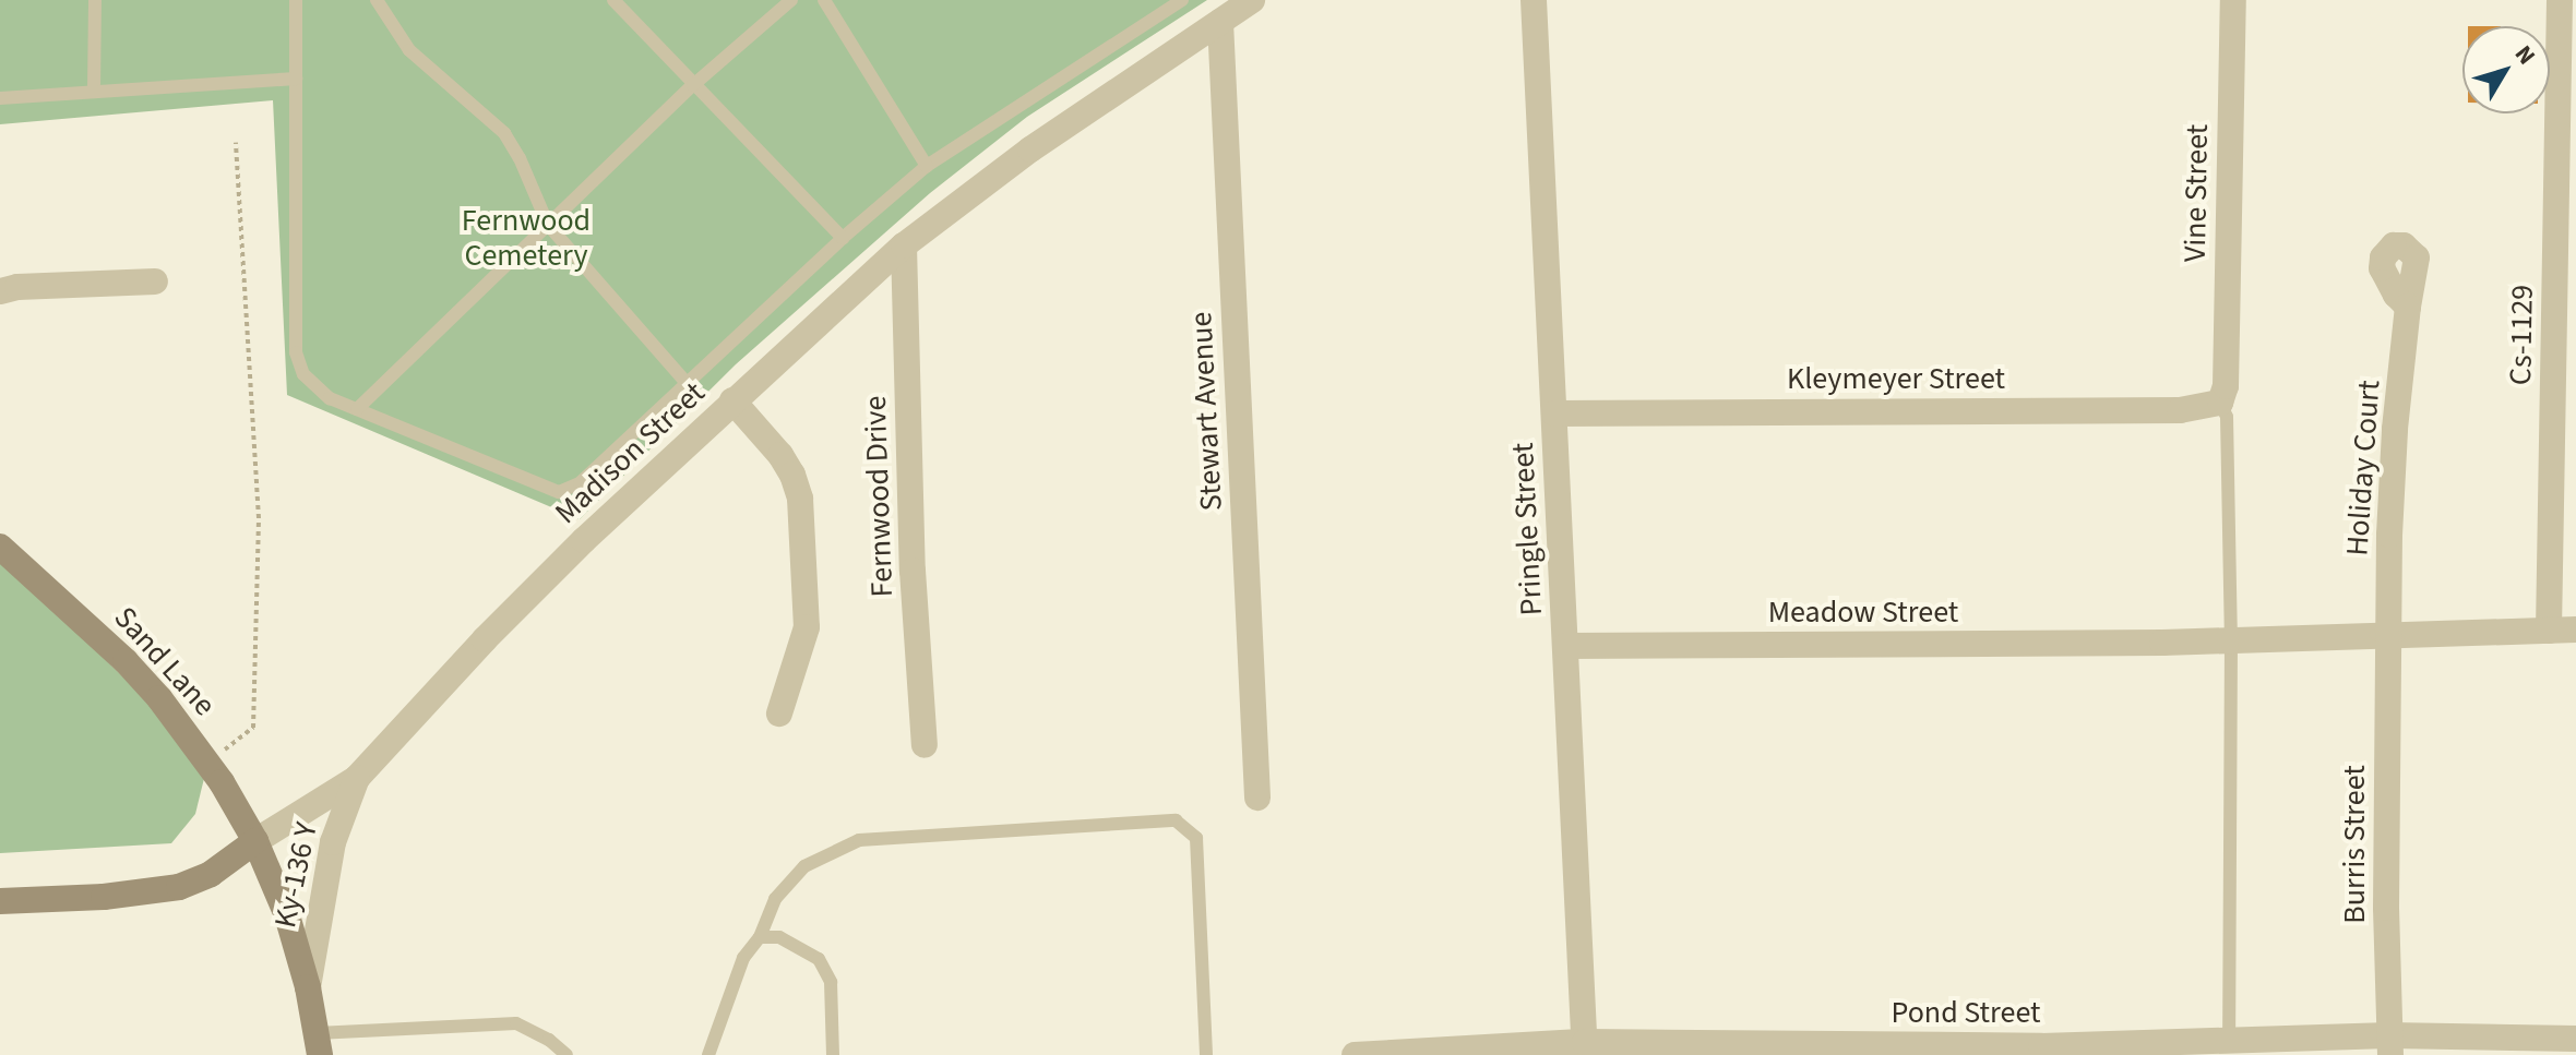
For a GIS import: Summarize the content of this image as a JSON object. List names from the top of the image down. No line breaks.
{"streets":{"main road":["Sand Lane"],"street":["Vine Street","Cs-1129","Kleymeyer Street","Stewart Avenue","Madison Street","Holiday Court","Fernwood Drive","Pringle Street","Meadow Street","Burris Street","Ky-136 Y","Pond Street"]},"crossings":[["Vine Street","Kleymeyer Street"],["Kleymeyer Street","Pringle Street"],["Stewart Avenue","Madison Street"],["Madison Street","Fernwood Drive"],["Madison Street","Sand Lane"],["Madison Street","Ky-136 Y"],["Holiday Court","Burris Street"],["Pringle Street","Meadow Street"],["Pringle Street","Pond Street"],["Burris Street","Pond Street"]],"parks":["Fernwood Cemetery"],"north":"top right"}
